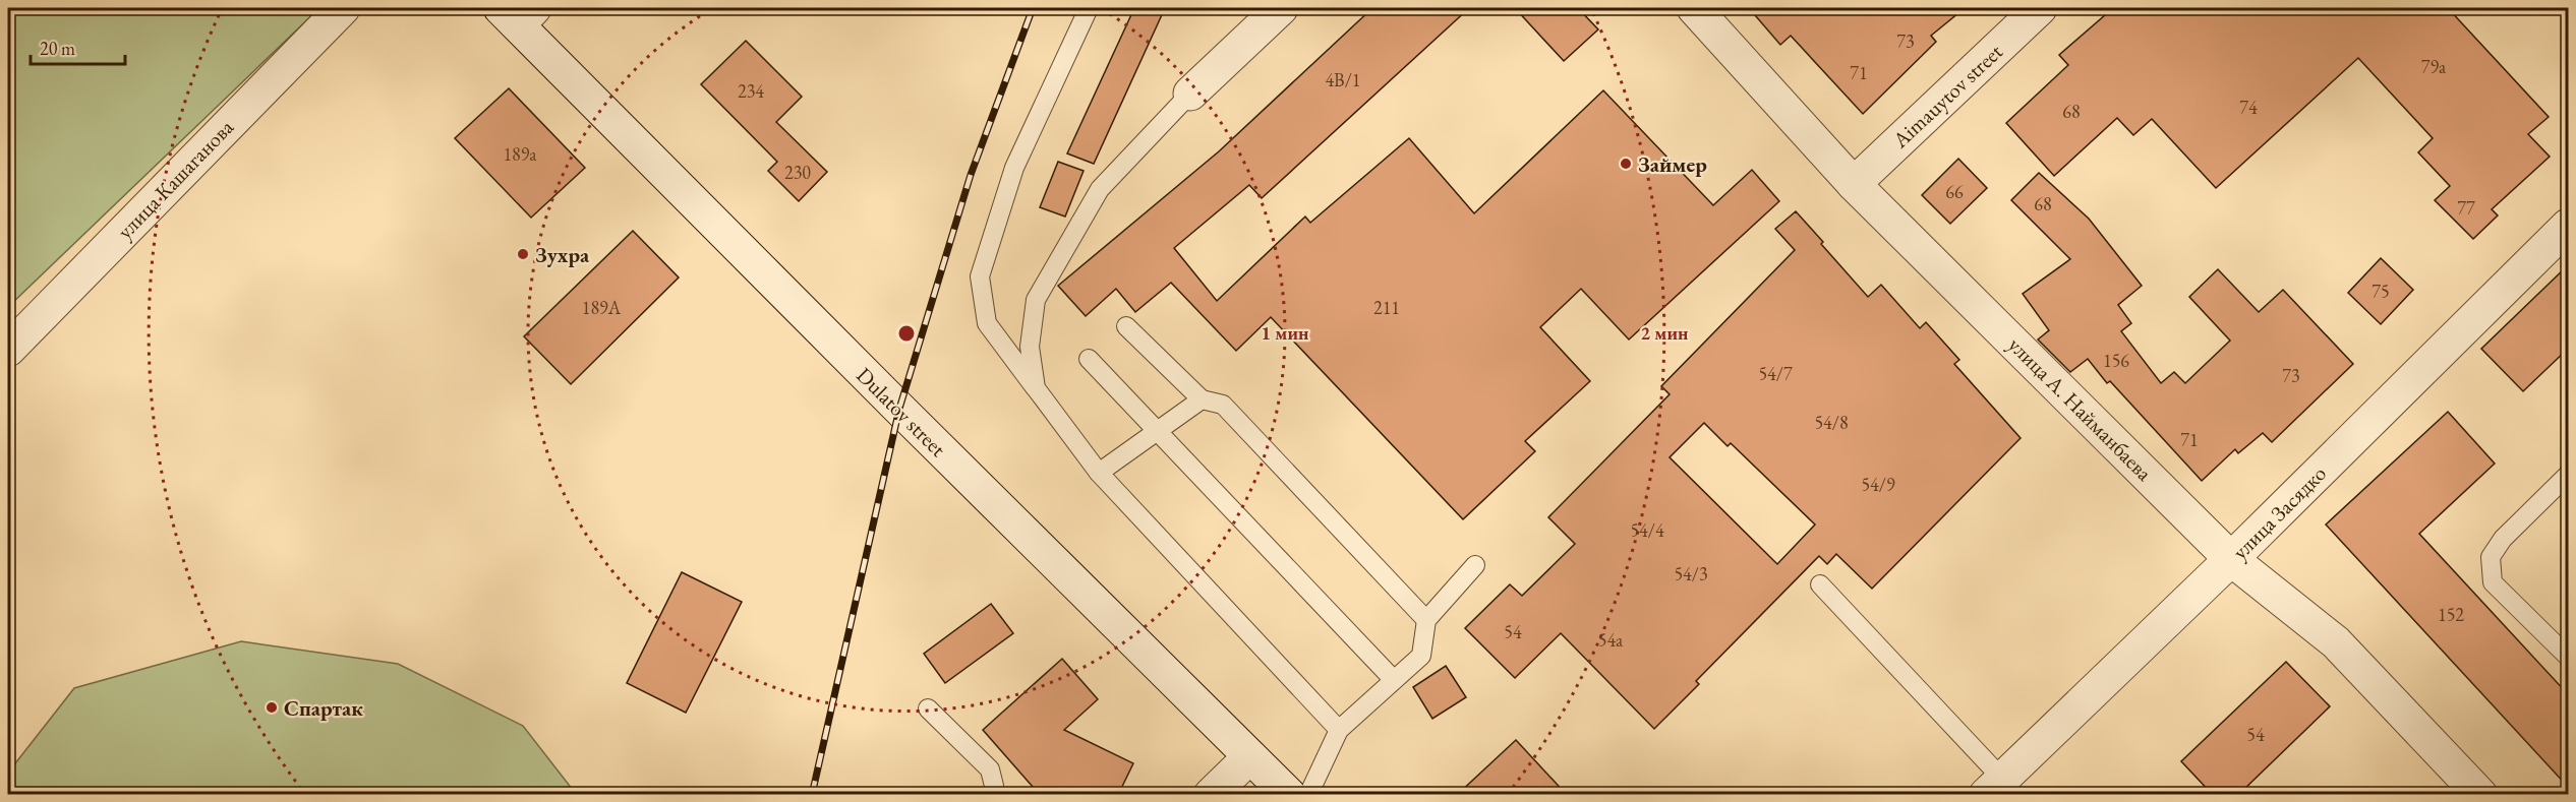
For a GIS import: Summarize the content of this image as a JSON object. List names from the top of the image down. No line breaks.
{"streets":{"street":["Aimauytov street","улица Кашаганова","улица А. Найманбаева","Dulatov street","улица Засядко"]},"crossings":[["Aimauytov street","улица А. Найманбаева"],["улица А. Найманбаева","улица Засядко"]],"places":["Займер","Зухра","Спартак"],"house_numbers":["73","79а","71","4В/1","234","74","68","189а","230","66","68","77","75","189А","211","156","54/7","73","54/8","71","54/9","54/4","54/3","152","54","54а","54"],"scale_bar":"20 m","rings":["1 мин","2 мин"]}
